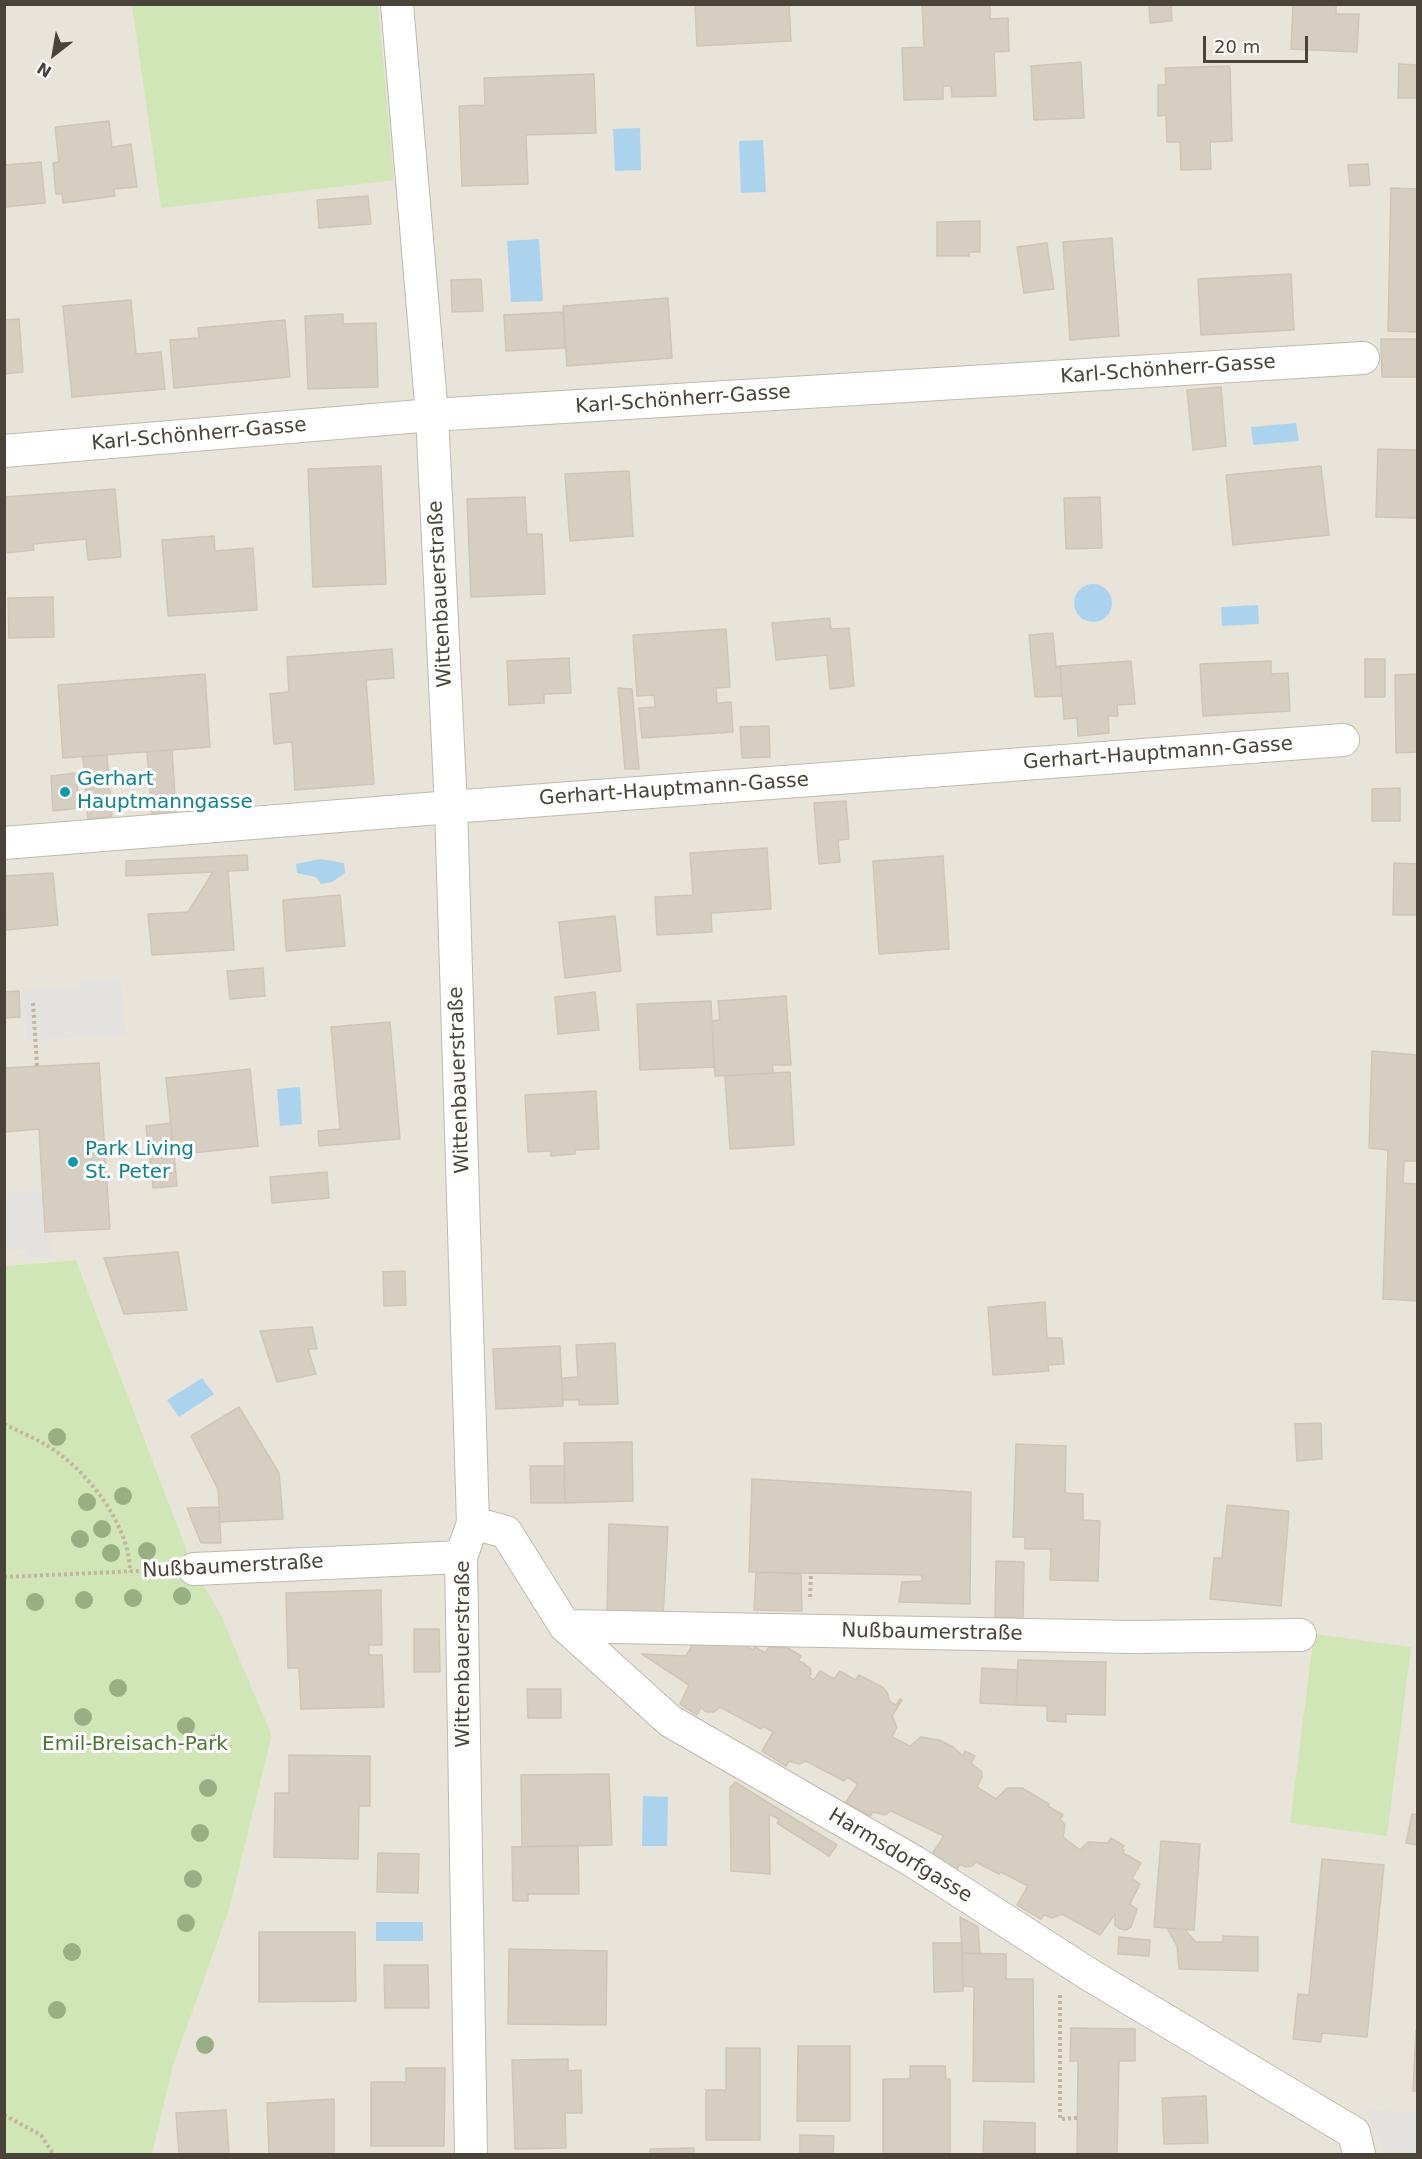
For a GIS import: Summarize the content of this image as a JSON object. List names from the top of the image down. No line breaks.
{"streets":{"street":["Karl-Schönherr-Gasse","Wittenbauerstraße","Gerhart-Hauptmann-Gasse","Nußbaumerstraße","Harmsdorfgasse"]},"crossings":[["Karl-Schönherr-Gasse","Wittenbauerstraße"],["Wittenbauerstraße","Gerhart-Hauptmann-Gasse"],["Wittenbauerstraße","Nußbaumerstraße"],["Wittenbauerstraße","Harmsdorfgasse"],["Nußbaumerstraße","Harmsdorfgasse"]],"parks":["Emil-Breisach-Park"],"places":["Gerhart Hauptmanngasse","Park Living St. Peter"],"scale_bar":"20 m","north":"bottom left"}
